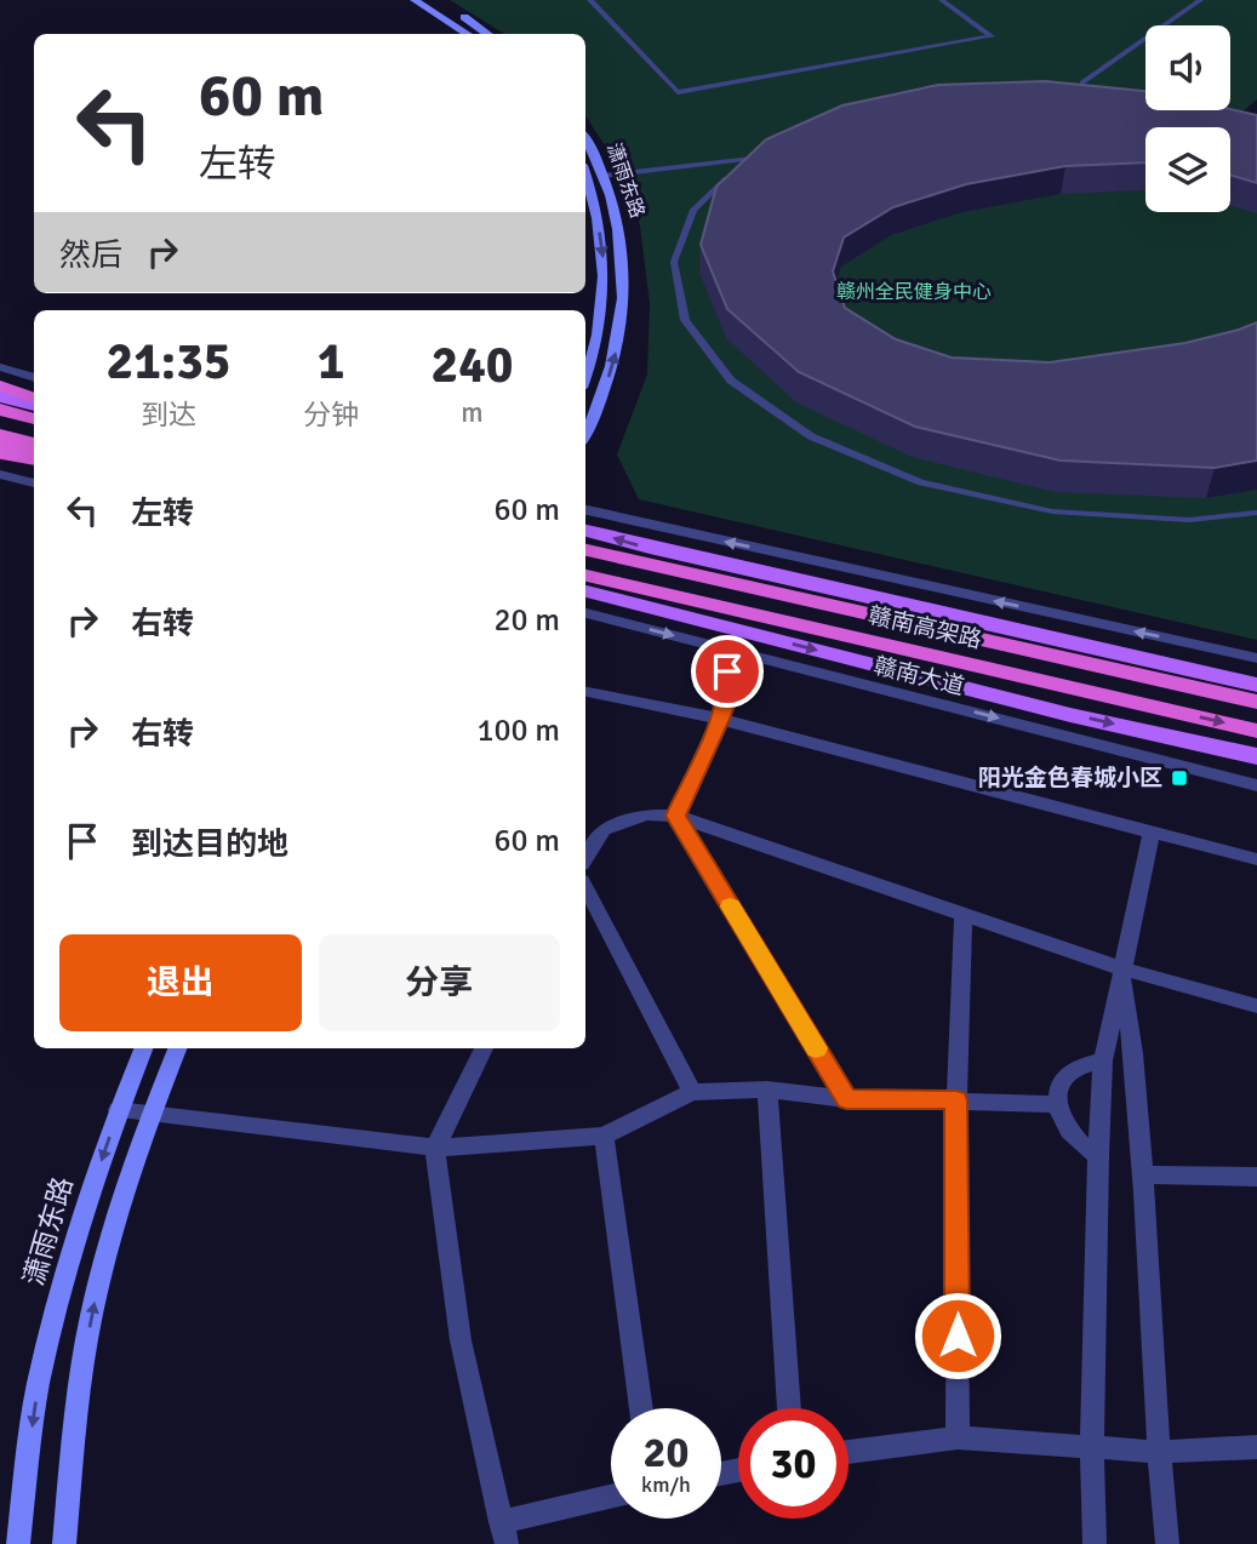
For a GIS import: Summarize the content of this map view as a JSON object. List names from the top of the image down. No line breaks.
{"streets":{"highway":["赣南高架路"],"main road":["潇雨东路","赣南大道"]},"parks":["赣州全民健身中心"],"places":{"transit":["阳光金色春城小区"]},"page":{"turn":["60 m","左转"],"then":"然后","eta":["21:35","到达","1","分钟","240","m"],"list":[{"name":"左转","value":"60 m"},{"name":"右转","value":"20 m"},{"name":"右转","value":"100 m"},{"name":"到达目的地","value":"60 m"}],"buttons":["退出","分享"],"speed":"20 km/h","limit":"30"}}
